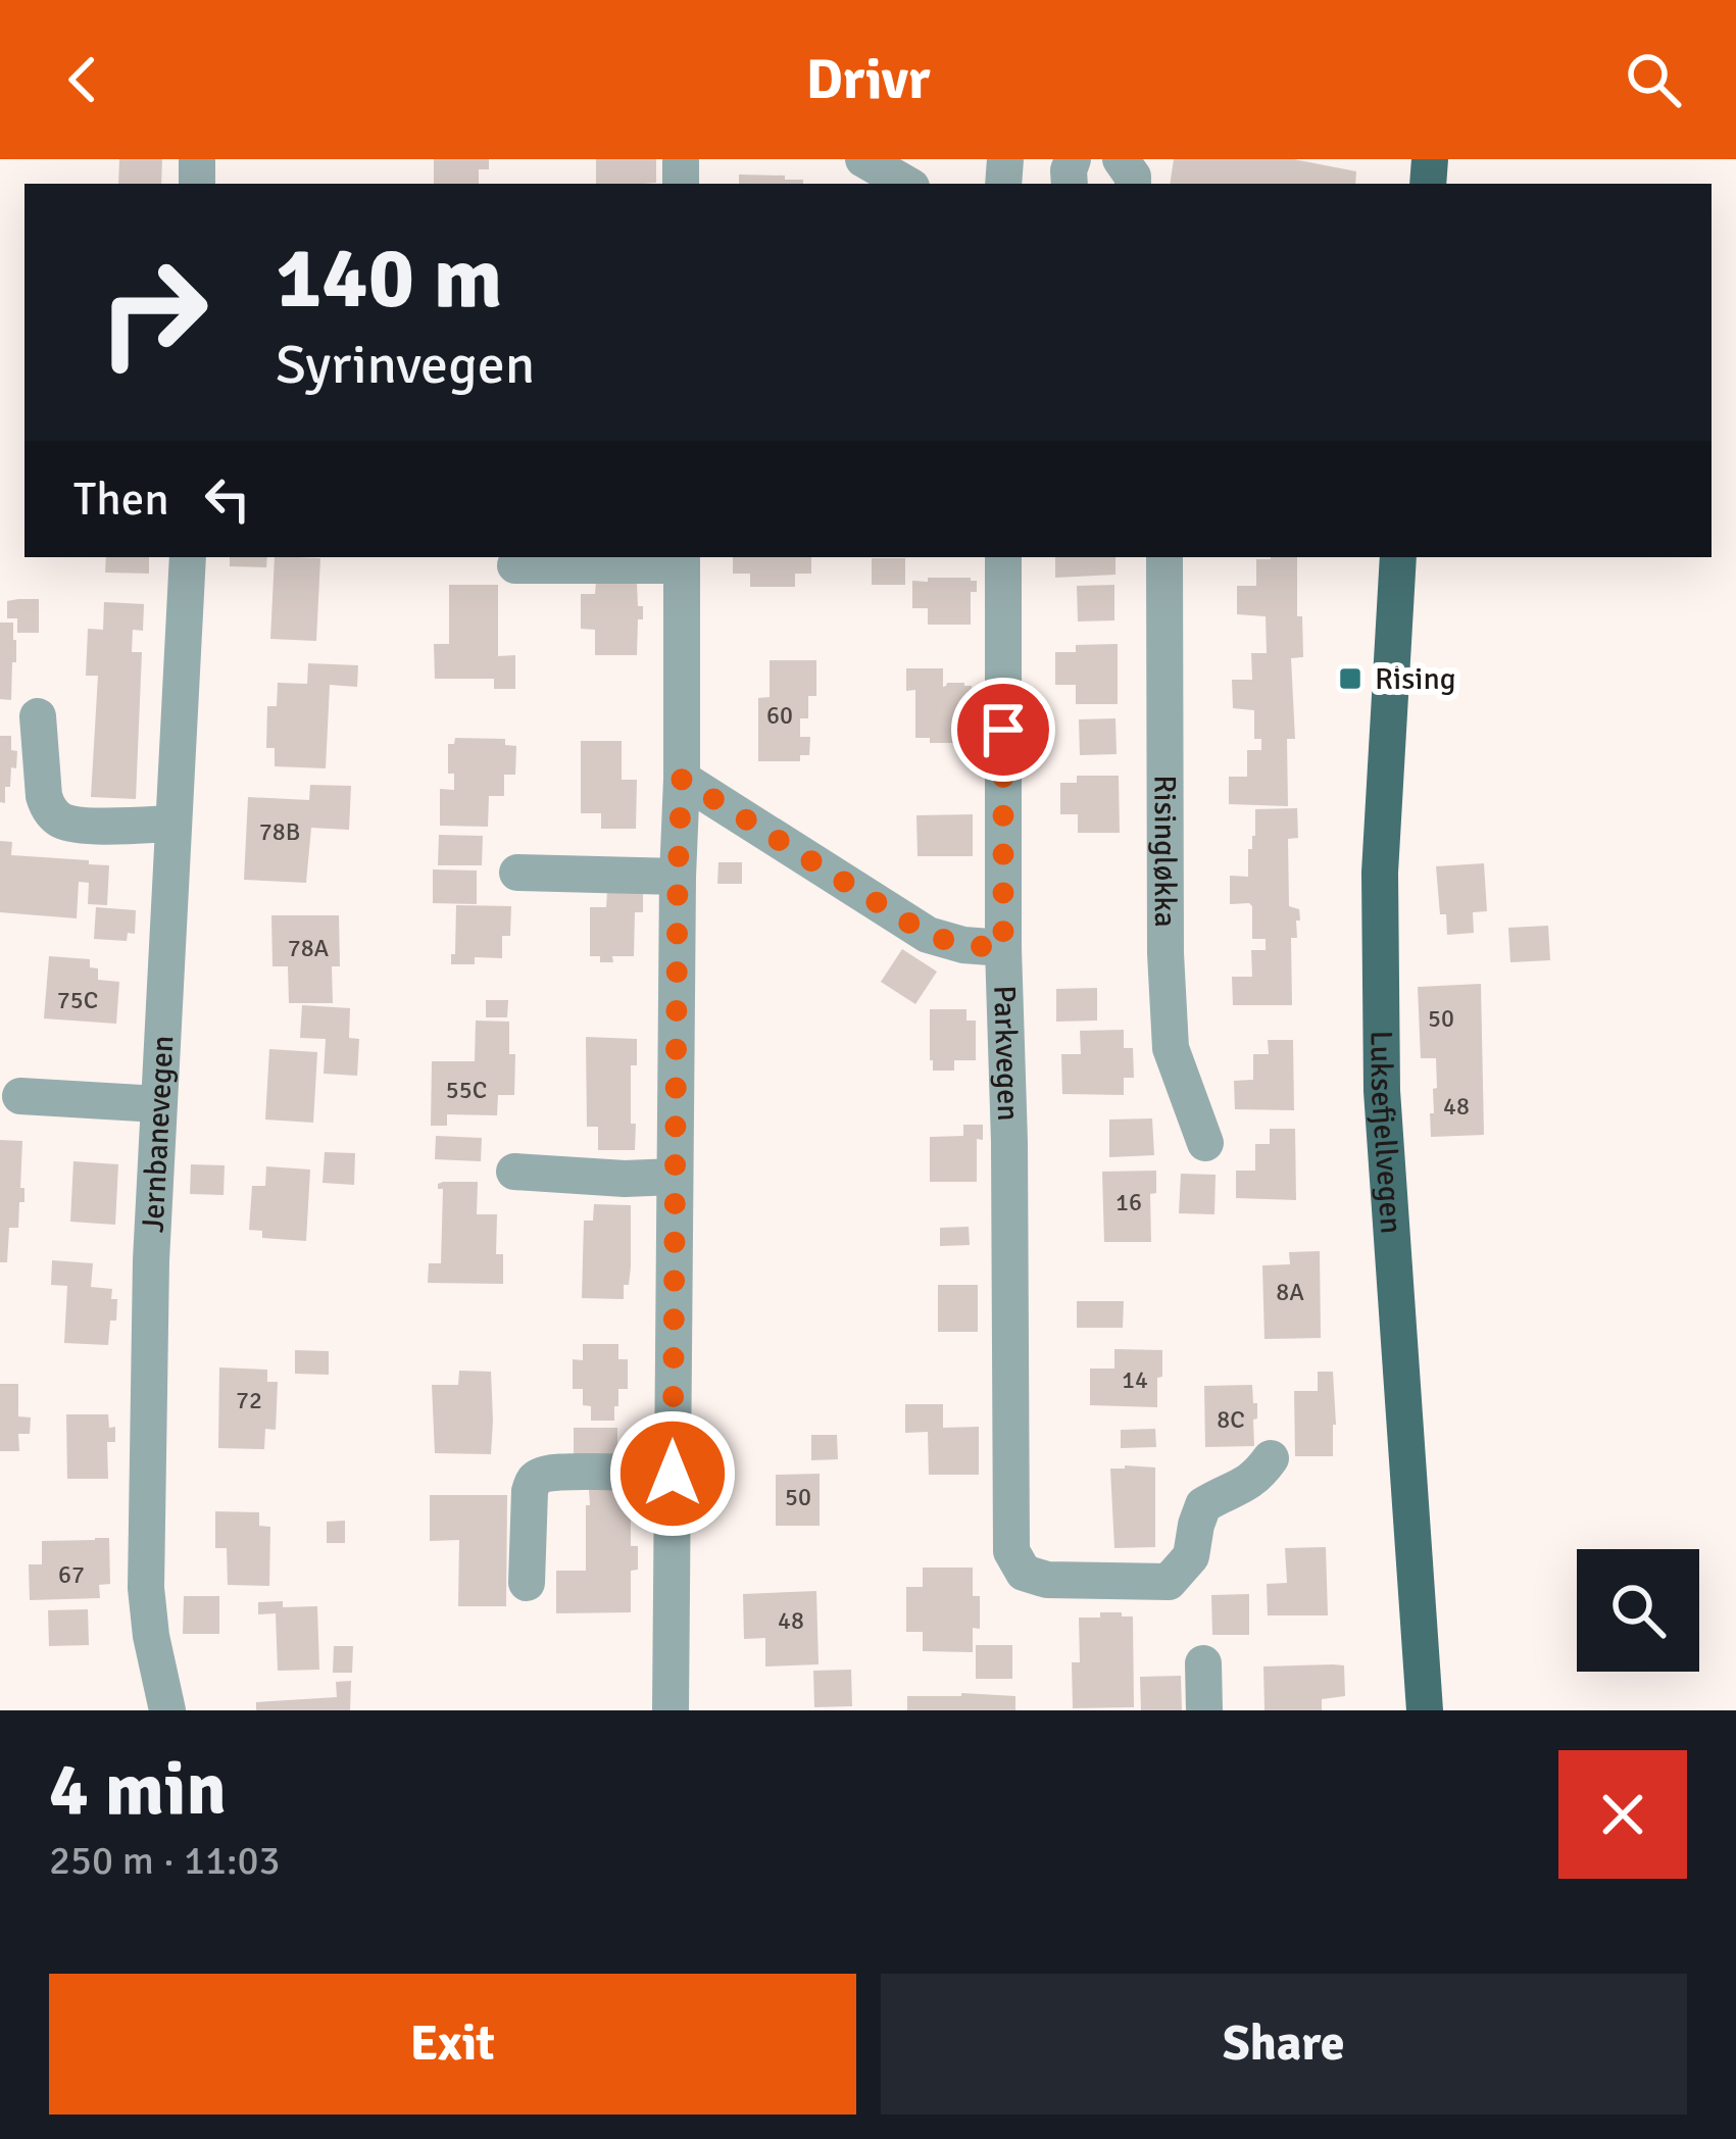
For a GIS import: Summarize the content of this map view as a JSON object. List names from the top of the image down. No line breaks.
{"streets":{"main road":["Luksefjellvegen"],"street":["Risingløkka","Parkvegen","Jernbanevegen"]},"places":{"transit":["Rising"]},"house_numbers":["60","78B","78A","75C","50","55C","48","16","8A","14","72","8C","50","67","48"],"page":{"header":"Drivr","turn":["140 m","Syrinvegen"],"then":"Then","heading":["4 min","250 m · 11:03"],"buttons":["Exit","Share"]}}
